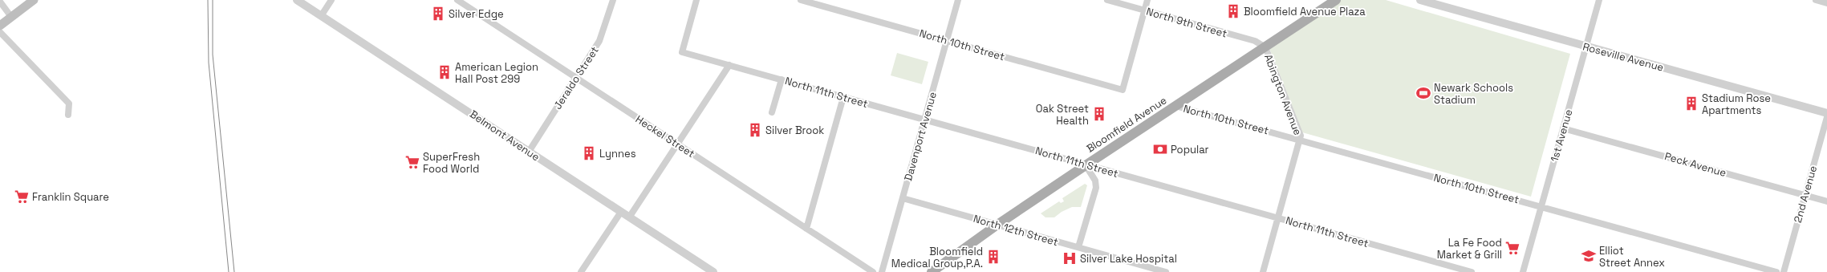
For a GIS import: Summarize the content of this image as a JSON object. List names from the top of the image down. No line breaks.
{"streets":{"main road":["Bloomfield Avenue"],"street":["North 9th Street","North 10th Street","Roseville Avenue","Jeraldo Street","North 11th Street","Abington Avenue","Belmont Avenue","1st Avenue","Heckel Street","Davenport Avenue","Peck Avenue","2nd Avenue","North 12th Street"]},"crossings":[["North 9th Street","North 10th Street"],["North 9th Street","Abington Avenue"],["North 9th Street","Bloomfield Avenue"],["North 10th Street","Abington Avenue"],["North 10th Street","Bloomfield Avenue"],["North 10th Street","1st Avenue"],["North 10th Street","Davenport Avenue"],["Roseville Avenue","1st Avenue"],["Jeraldo Street","Belmont Avenue"],["Jeraldo Street","Heckel Street"],["North 11th Street","Abington Avenue"],["North 11th Street","Bloomfield Avenue"],["North 11th Street","Davenport Avenue"],["Abington Avenue","Bloomfield Avenue"],["Bloomfield Avenue","North 12th Street"],["1st Avenue","Peck Avenue"],["Davenport Avenue","North 12th Street"],["Peck Avenue","2nd Avenue"]],"places":{"building":["Bloomfield Avenue Plaza","Silver Edge","American Legion Hall Post 299","Stadium Rose Apartments","Oak Street Health","Silver Brook","Lynnes","Bloomfield Medical Group,P.A."],"sports":["Newark Schools Stadium"],"bank":["Popular"],"supermarket":["SuperFresh Food World","Franklin Square","La Fe Food Market & Grill"],"school or university":["Elliot Street Annex"],"hospital":["Silver Lake Hospital"]}}
